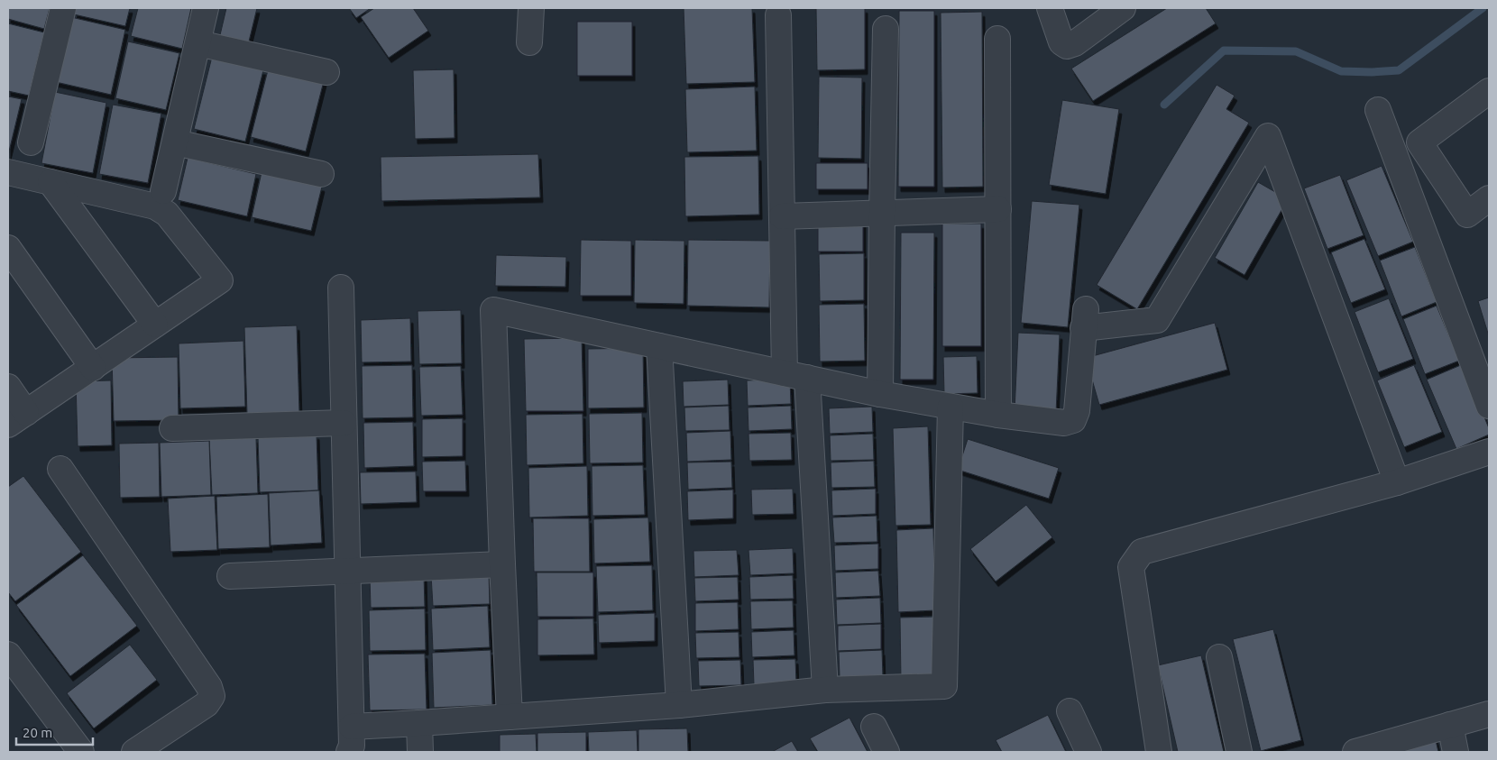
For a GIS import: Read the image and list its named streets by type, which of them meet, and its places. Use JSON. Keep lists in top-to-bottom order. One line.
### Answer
{"scale_bar":"20 m"}
